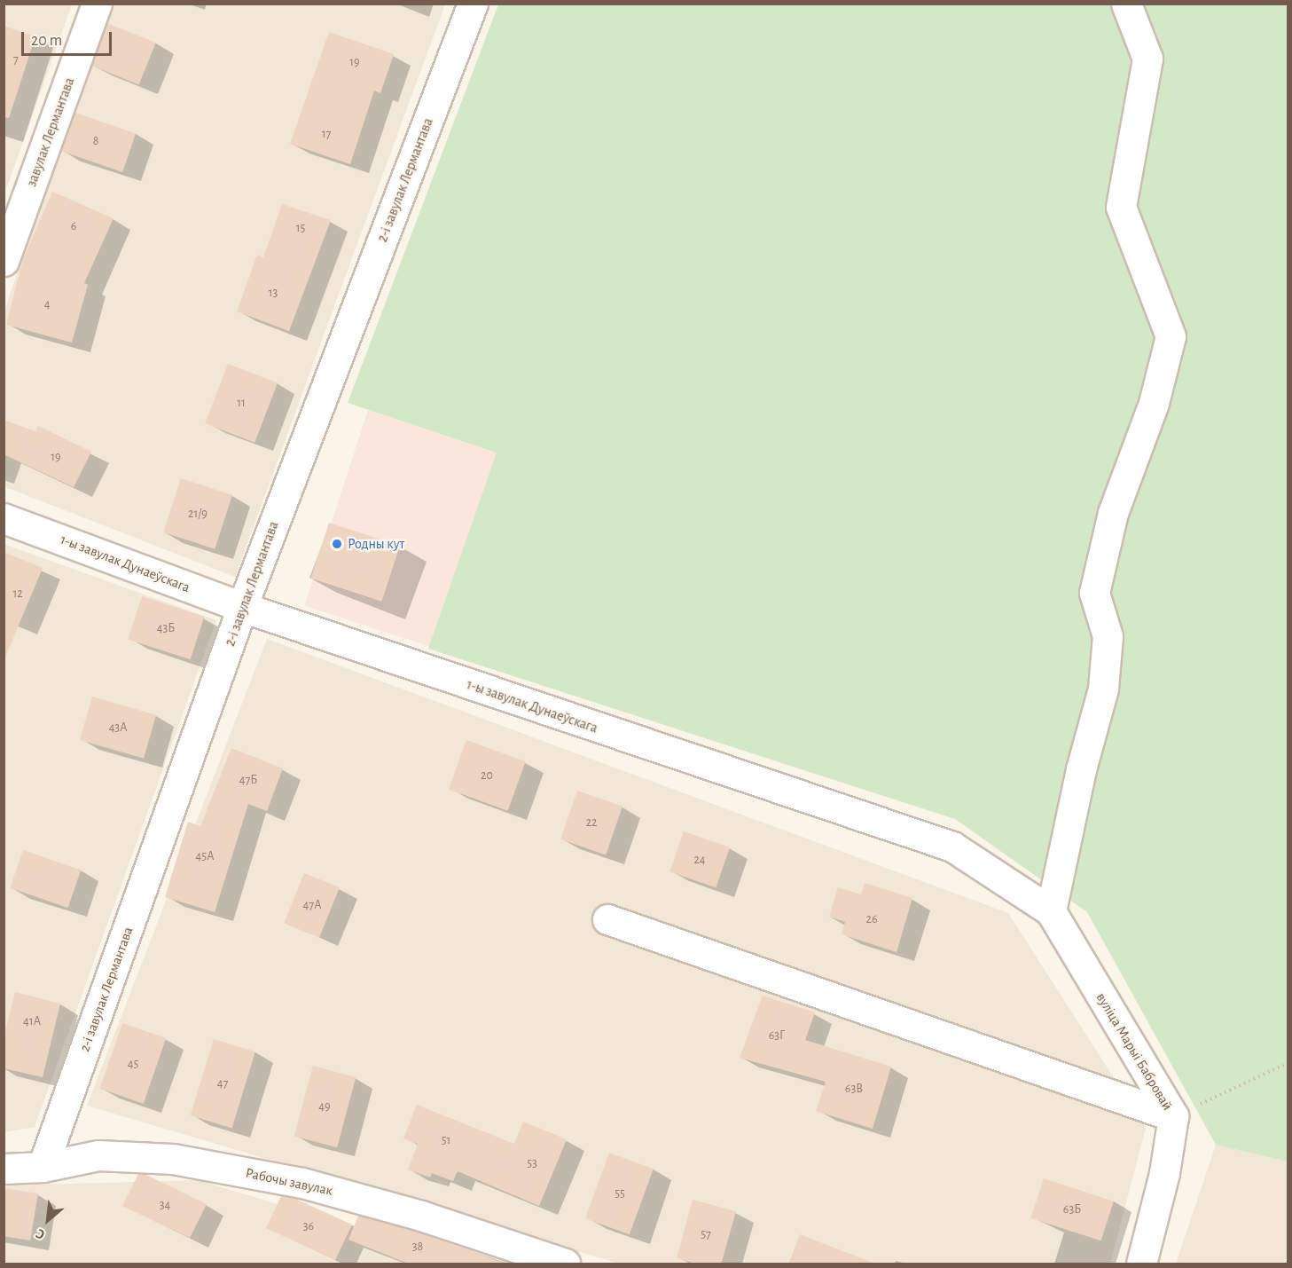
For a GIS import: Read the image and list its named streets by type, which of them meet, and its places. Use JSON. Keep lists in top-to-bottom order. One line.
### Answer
{"streets":{"street":["завулак Лермантава","2-і завулак Лермантава","1-ы завулак Дунаеўскага","вуліца Марыі Бабровай","Рабочы завулак"]},"crossings":[["2-і завулак Лермантава","1-ы завулак Дунаеўскага"],["2-і завулак Лермантава","Рабочы завулак"],["1-ы завулак Дунаеўскага","вуліца Марыі Бабровай"]],"places":["Родны кут"],"house_numbers":["7","19","17","8","6","15","13","4","11","19","21/9","12","43Б","43А","20","47Б","22","45А","24","47А","26","41А","63Г","45","47","63В","49","51","53","55","34","63Б","36","57","38"],"scale_bar":"20 m","north":"bottom left"}
